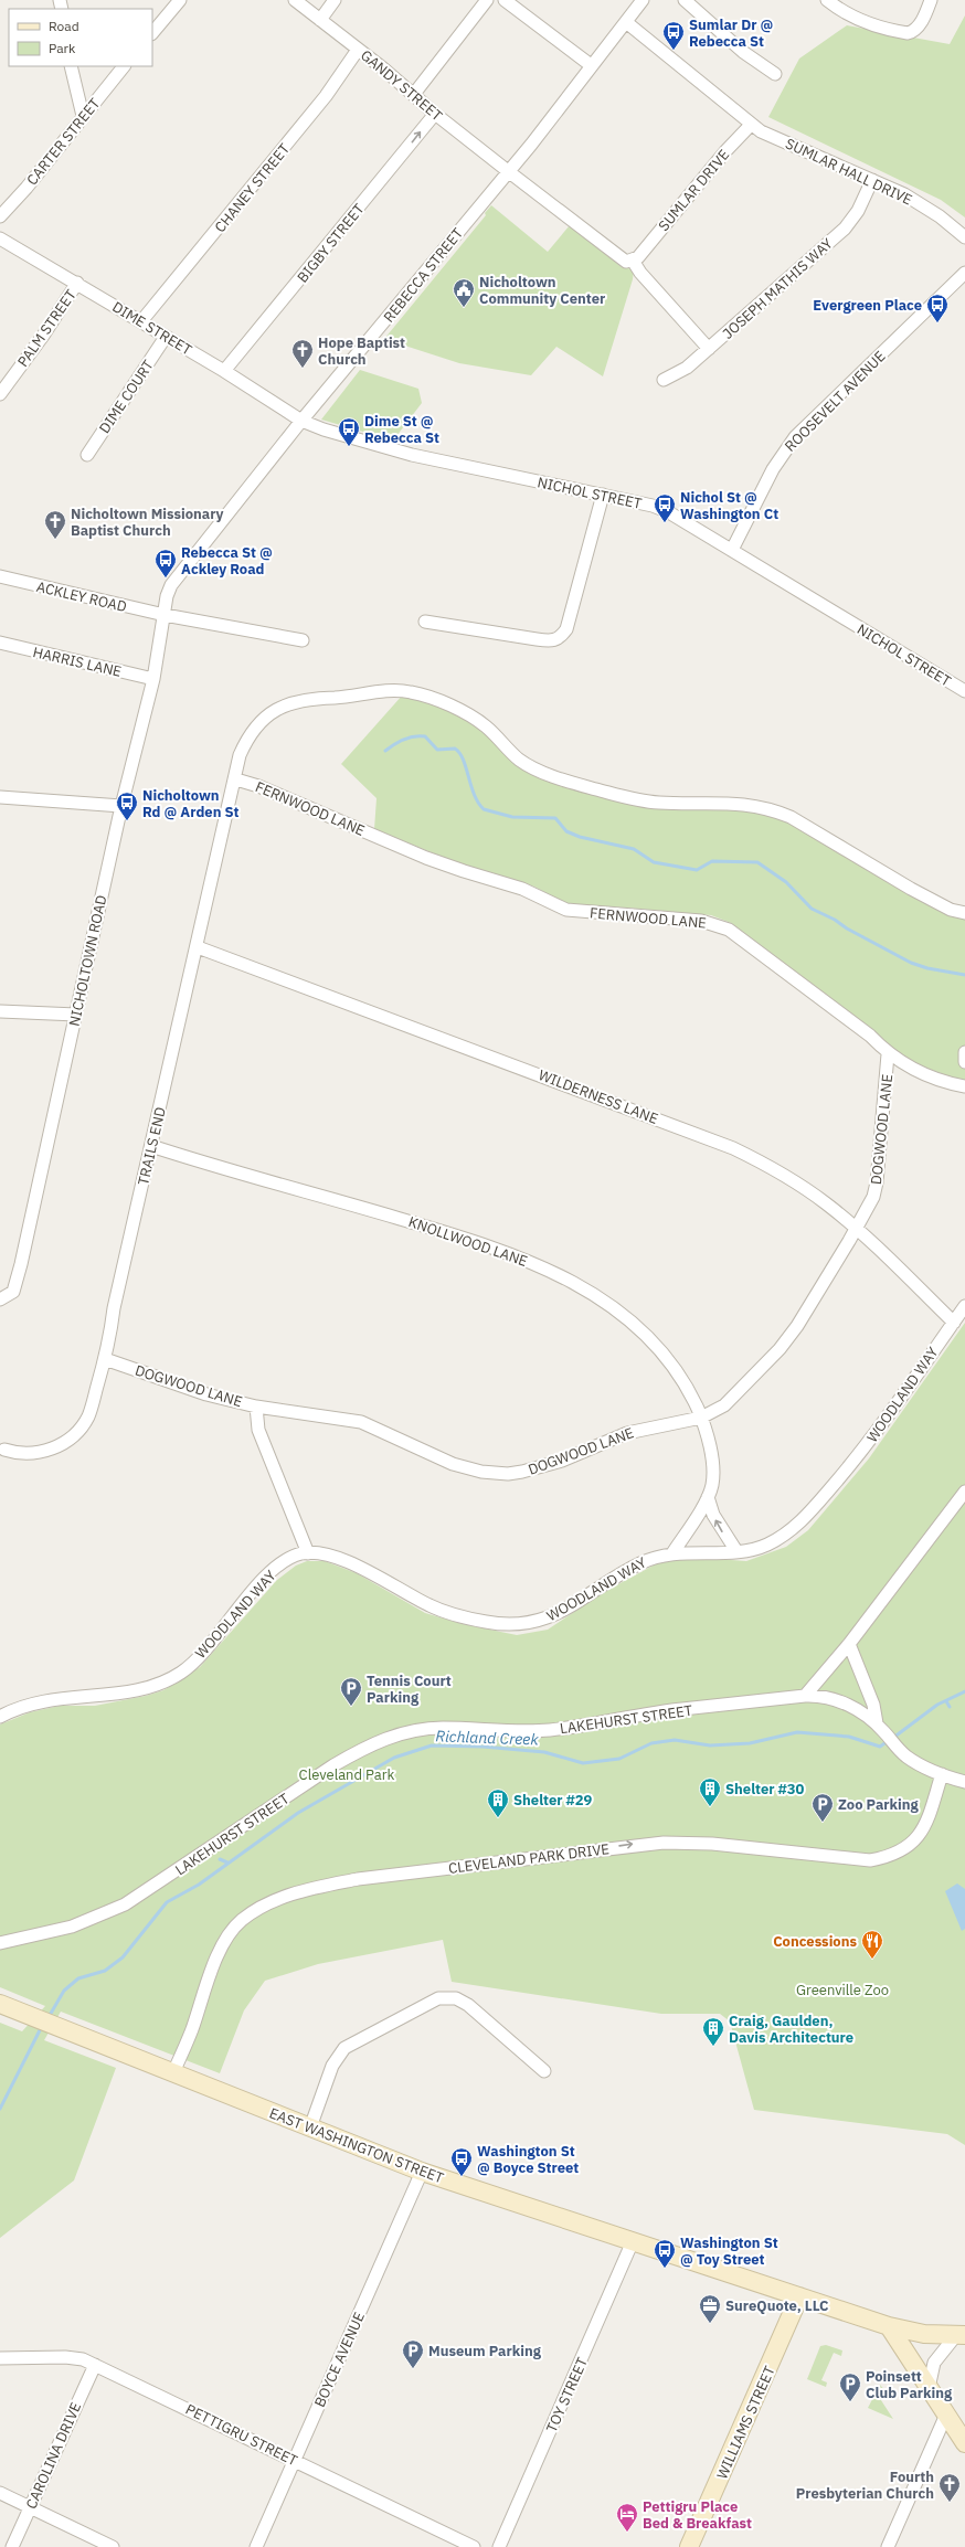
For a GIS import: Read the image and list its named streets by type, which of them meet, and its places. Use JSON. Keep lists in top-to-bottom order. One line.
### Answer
{"streets":{"street":["GANDY STREET","CARTER STREET","SUMLAR HALL DRIVE","CHANEY STREET","SUMLAR DRIVE","BIGBY STREET","REBECCA STREET","JOSEPH MATHIS WAY","PALM STREET","DIME STREET","DIME COURT","ROOSEVELT AVENUE","NICHOL STREET","ACKLEY ROAD","HARRIS LANE","FERNWOOD LANE","NICHOLTOWN ROAD","WILDERNESS LANE","DOGWOOD LANE","TRAILS END","KNOLLWOOD LANE","WOODLAND WAY","LAKEHURST STREET","CLEVELAND PARK DRIVE","EAST WASHINGTON STREET","BOYCE AVENUE","TOY STREET","WILLIAMS STREET","PETTIGRU STREET","CAROLINA DRIVE"]},"crossings":[["GANDY STREET","CHANEY STREET"],["GANDY STREET","BIGBY STREET"],["GANDY STREET","REBECCA STREET"],["SUMLAR HALL DRIVE","SUMLAR DRIVE"],["SUMLAR HALL DRIVE","JOSEPH MATHIS WAY"],["CHANEY STREET","DIME STREET"],["BIGBY STREET","DIME STREET"],["REBECCA STREET","DIME STREET"],["REBECCA STREET","NICHOL STREET"],["REBECCA STREET","ACKLEY ROAD"],["REBECCA STREET","NICHOLTOWN ROAD"],["PALM STREET","DIME STREET"],["DIME STREET","DIME COURT"],["DIME STREET","NICHOL STREET"],["ROOSEVELT AVENUE","NICHOL STREET"],["ACKLEY ROAD","NICHOLTOWN ROAD"],["HARRIS LANE","NICHOLTOWN ROAD"],["FERNWOOD LANE","DOGWOOD LANE"],["FERNWOOD LANE","TRAILS END"],["WILDERNESS LANE","DOGWOOD LANE"],["WILDERNESS LANE","TRAILS END"],["WILDERNESS LANE","WOODLAND WAY"],["DOGWOOD LANE","TRAILS END"],["DOGWOOD LANE","KNOLLWOOD LANE"],["TRAILS END","KNOLLWOOD LANE"],["KNOLLWOOD LANE","WOODLAND WAY"],["CLEVELAND PARK DRIVE","EAST WASHINGTON STREET"],["EAST WASHINGTON STREET","BOYCE AVENUE"],["EAST WASHINGTON STREET","TOY STREET"],["EAST WASHINGTON STREET","WILLIAMS STREET"],["BOYCE AVENUE","PETTIGRU STREET"],["PETTIGRU STREET","CAROLINA DRIVE"]],"one_way":["BIGBY STREET","CLEVELAND PARK DRIVE"],"water":["Richland Creek"],"parks":["Cleveland Park","Greenville Zoo"],"places":{"bus stop":["Sumlar Dr @ Rebecca St","Evergreen Place","Dime St @ Rebecca St","Nichol St @ Washington Ct","Rebecca St @ Ackley Road","Nicholtown Rd @ Arden St","Washington St @ Boyce Street","Washington St @ Toy Street"],"public building":["Nicholtown Community Center"],"church":["Hope Baptist Church","Nicholtown Missionary Baptist Church","Fourth Presbyterian Church"],"parking":["Tennis Court Parking","Zoo Parking","Museum Parking","Poinsett Club Parking"],"building":["Shelter #30","Shelter #29","Craig, Gaulden, Davis Architecture"],"restaurant":["Concessions"],"office":["SureQuote, LLC"],"hotel":["Pettigru Place Bed & Breakfast"]},"legend":["Road","Park"]}
